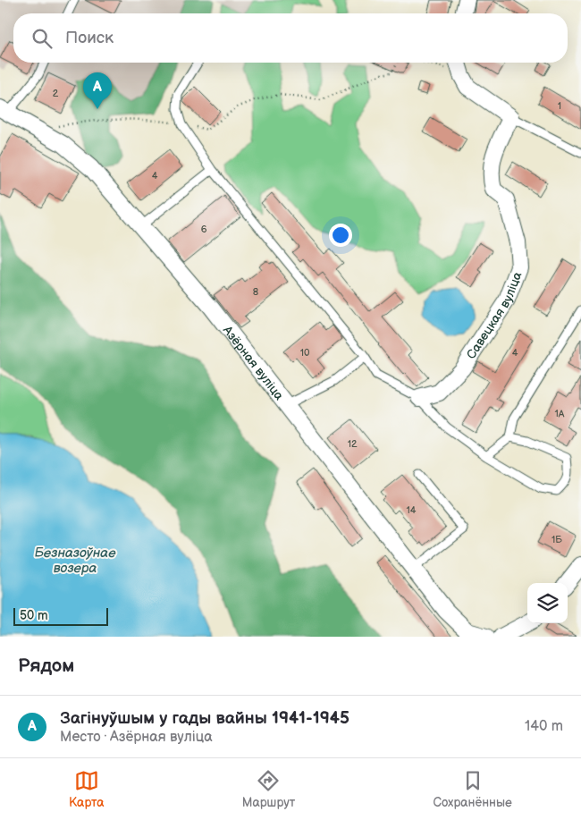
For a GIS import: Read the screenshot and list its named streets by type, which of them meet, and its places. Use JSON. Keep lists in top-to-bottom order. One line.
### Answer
{"streets":{"street":["Савецкая вуліца","Азёрная вуліца"]},"water":["Безназоўнае возера"],"house_numbers":["2","1","4","6","8","10","4","1А","12","14","1Б"],"scale_bar":"50 m","page":{"search":"Поиск","pins":"A","scale":"50 m","heading":"Рядом","list":[{"mark":"A","name":"Загінуўшым у гады вайны 1941-1945","note":"Место · Азёрная вуліца","value":"140 m"}],"nav":["Карта","Маршрут","Сохранённые"]}}
